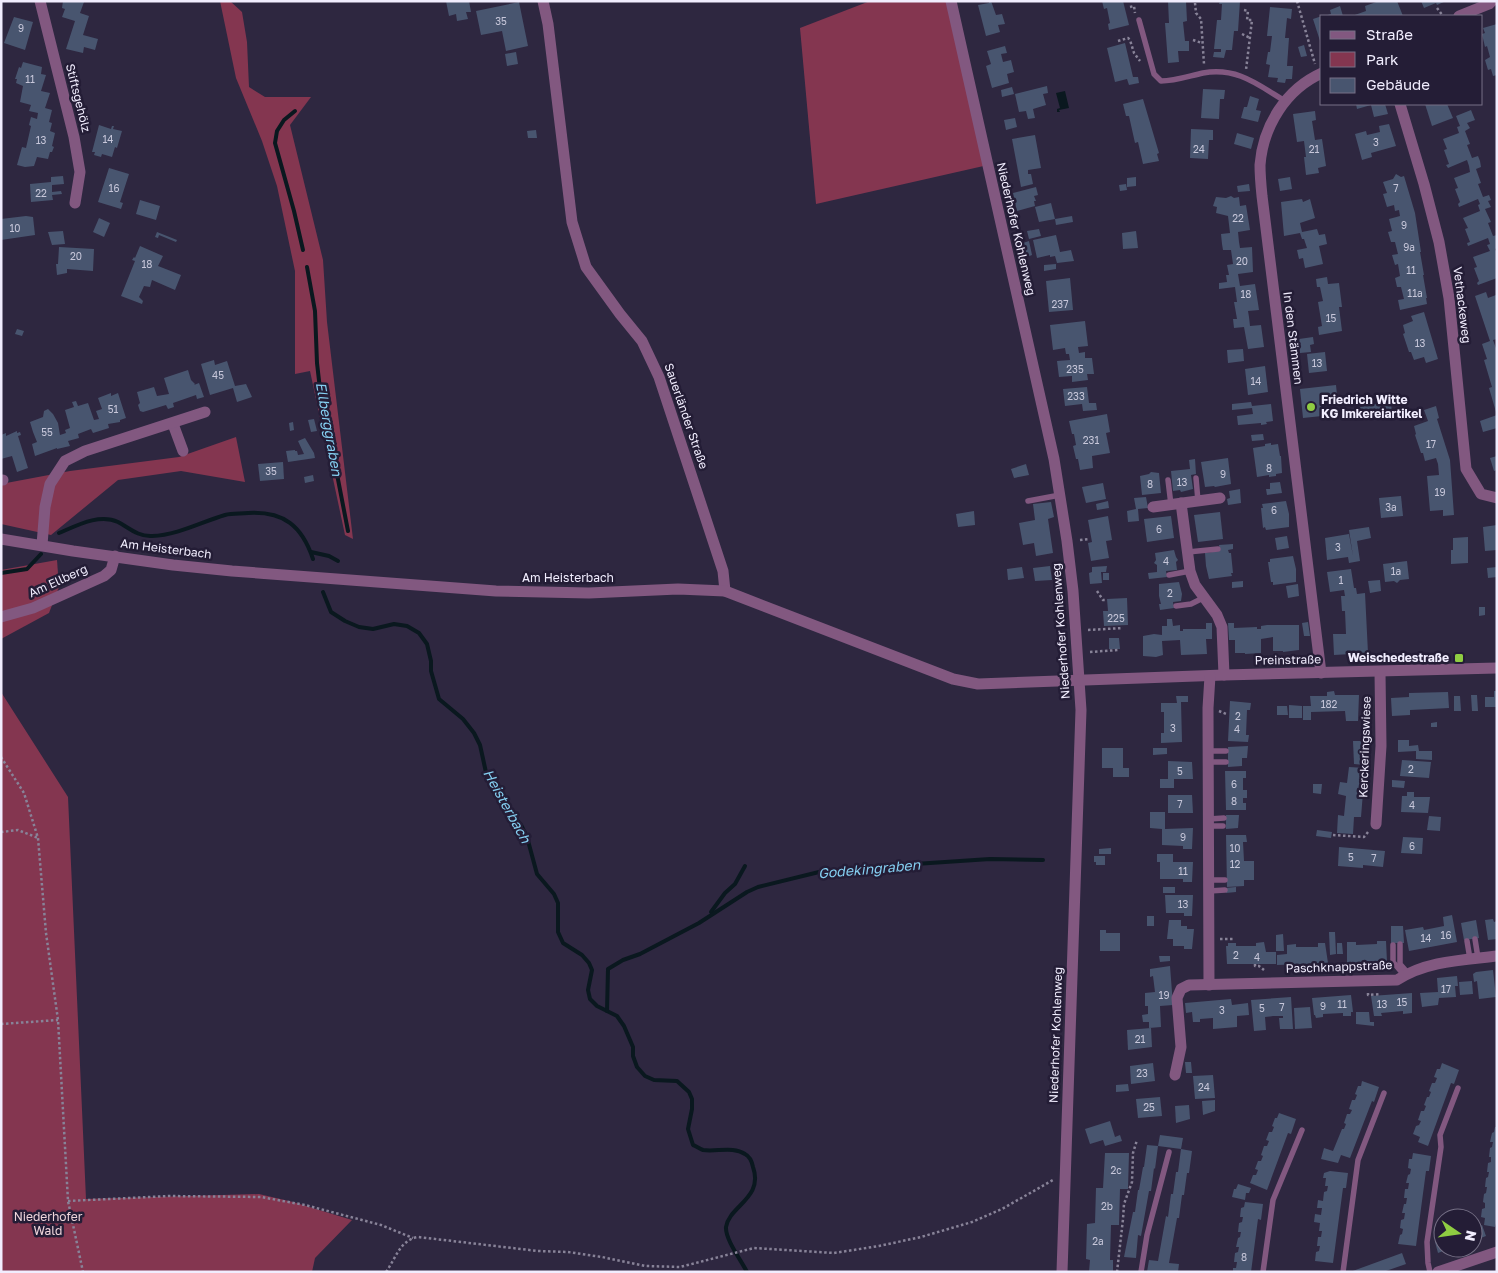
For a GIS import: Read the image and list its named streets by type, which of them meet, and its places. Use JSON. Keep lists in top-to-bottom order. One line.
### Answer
{"streets":{"street":["Stiftsgehölz","Niederhofer Kohlenweg","Vethackeweg","In den Stämmen","Sauerländer Straße","Am Heisterbach","Am Ellberg","Preinstraße","Kerckeringswiese","Paschknappstraße"]},"crossings":[["Niederhofer Kohlenweg","Am Heisterbach"],["Niederhofer Kohlenweg","Preinstraße"],["In den Stämmen","Preinstraße"],["Sauerländer Straße","Am Heisterbach"],["Am Heisterbach","Am Ellberg"],["Am Heisterbach","Preinstraße"],["Preinstraße","Kerckeringswiese"]],"water":["Ellberggraben","Heisterbach","Godekingraben"],"parks":["Niederhofer Wald"],"places":{"other":["Friedrich Witte KG Imkereiartikel"],"transit":["Weischedestraße"]},"house_numbers":["35","9","11","14","13","3","24","21","16","7","22","22","9","10","9a","20","20","18","11","11a","18","237","15","13","13","235","45","14","233","51","55","231","17","8","35","9","13","8","19","3a","6","6","3","4","1a","1","2","225","182","2","3","4","2","5","6","8","7","4","9","6","10","5","7","12","11","13","16","14","2","4","17","19","15","11","13","9","7","5","3","21","23","24","25","2c","2b","2a","8"],"legend":["Straße","Park","Gebäude"],"north":"right"}
